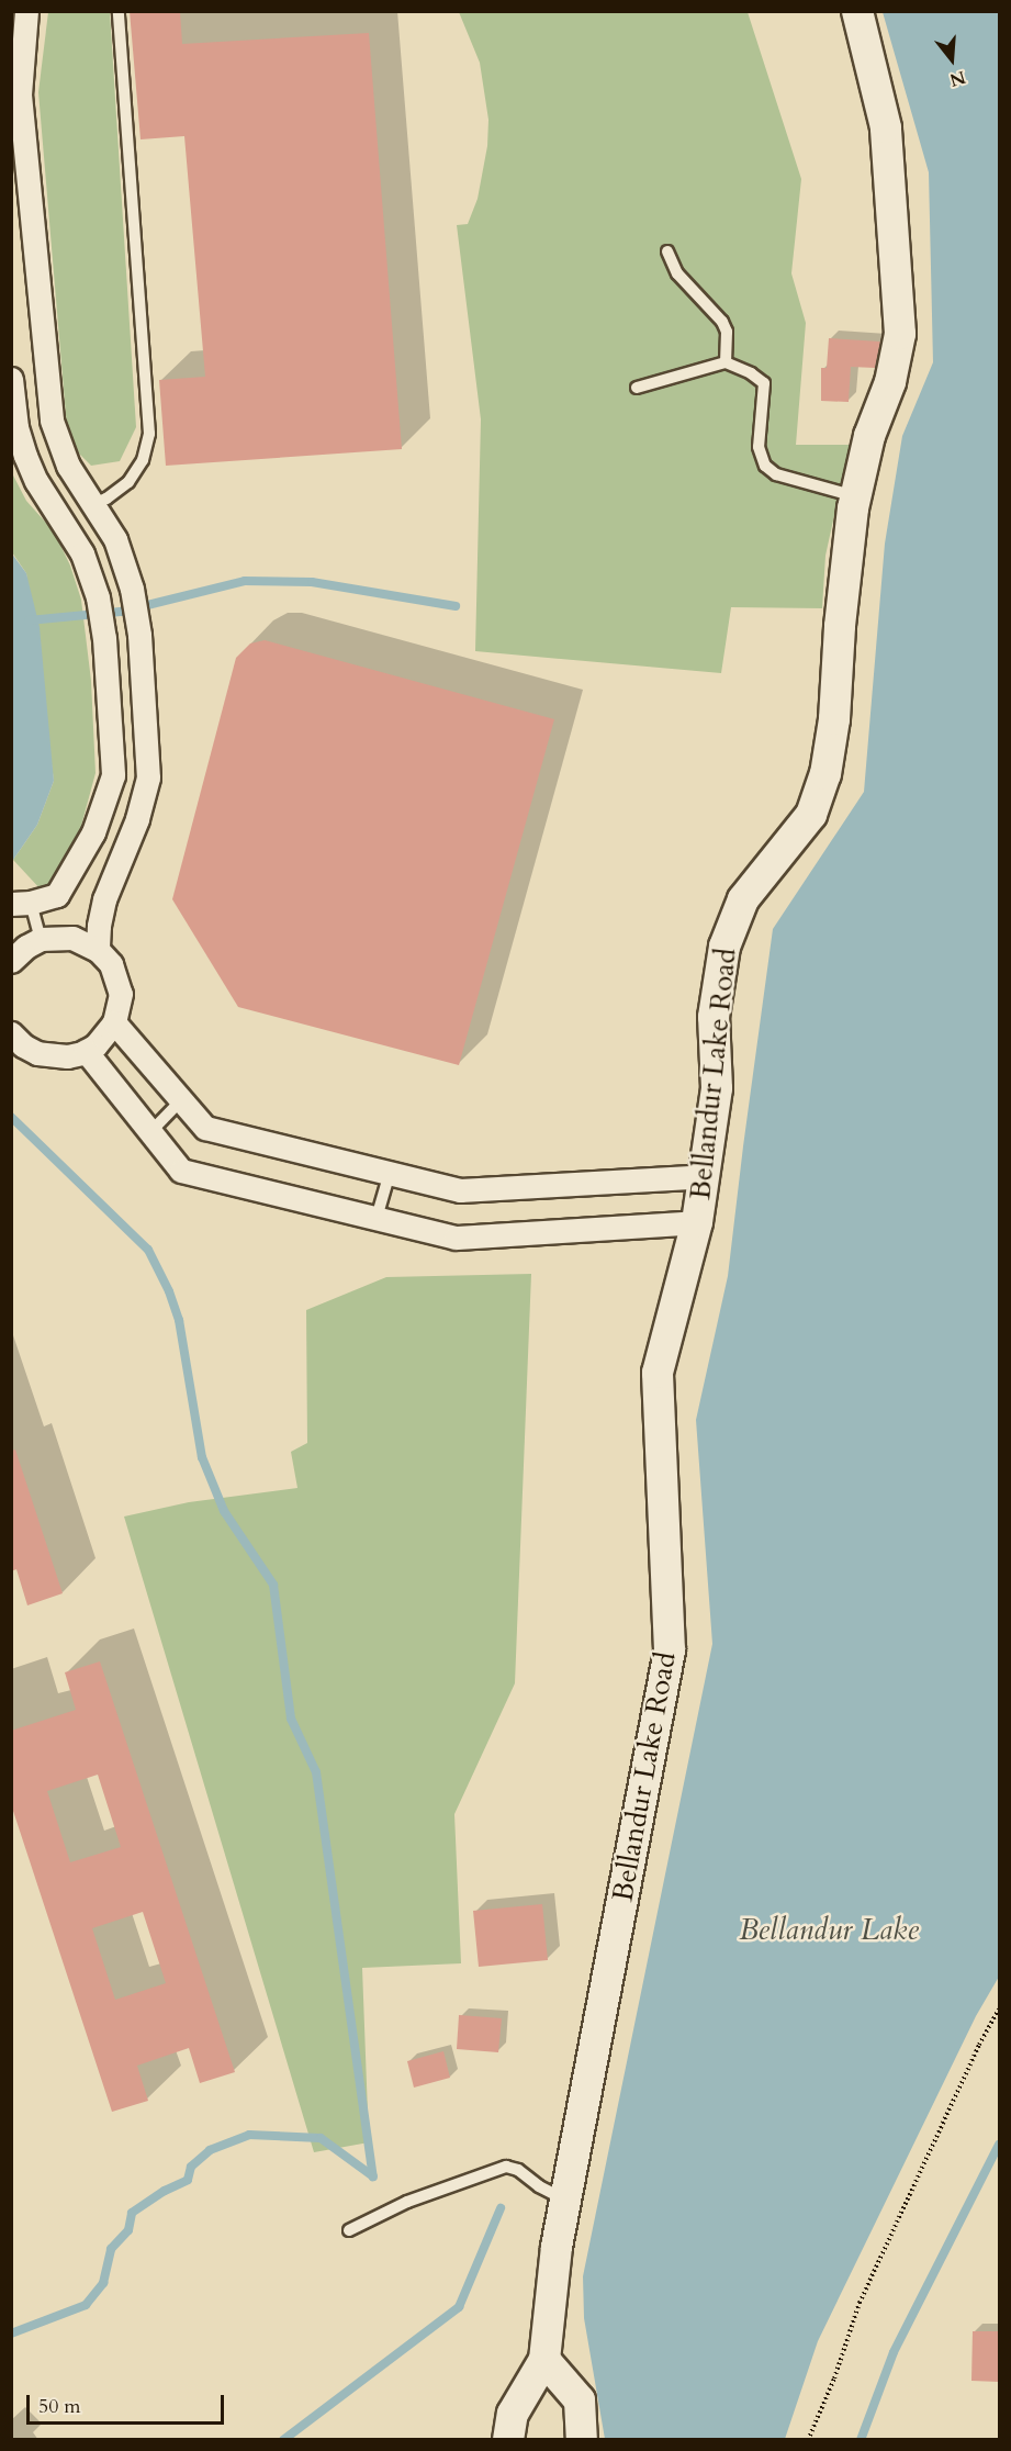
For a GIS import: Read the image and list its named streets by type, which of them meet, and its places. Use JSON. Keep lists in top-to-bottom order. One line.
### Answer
{"streets":{"street":["Bellandur Lake Road"]},"water":["Bellandur Lake"],"scale_bar":"50 m","north":"bottom"}
